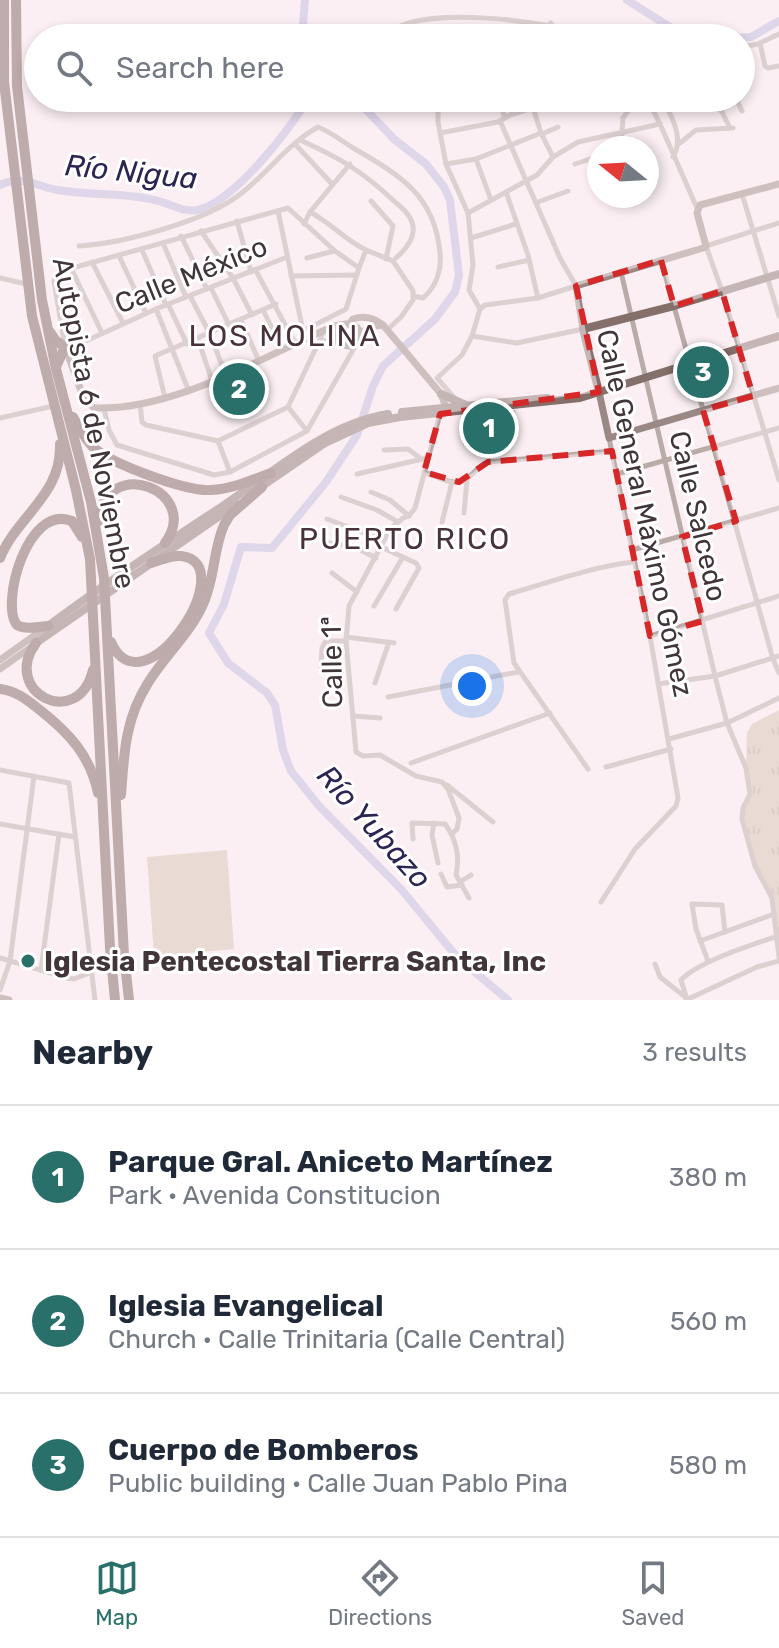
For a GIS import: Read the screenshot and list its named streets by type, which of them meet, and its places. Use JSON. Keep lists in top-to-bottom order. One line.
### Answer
{"streets":{"highway":["Autopista 6 de Noviembre"],"main road":["Calle General Máximo Gómez"],"street":["Calle México","Calle Salcedo","Calle 1ª"]},"districts":["LOS MOLINA","PUERTO RICO"],"water":["Río Nigua","Río Yubazo"],"places":["Iglesia Pentecostal Tierra Santa, Inc"],"north":"left","page":{"search":"Search here","pins":["3","2","1"],"heading":["Nearby","3 results"],"list":[{"mark":"1","name":"Parque Gral. Aniceto Martínez","note":"Park · Avenida Constitucion","value":"380 m"},{"mark":"2","name":"Iglesia Evangelical","note":"Church · Calle Trinitaria (Calle Central)","value":"560 m"},{"mark":"3","name":"Cuerpo de Bomberos","note":"Public building · Calle Juan Pablo Pina","value":"580 m"}],"nav":["Map","Directions","Saved"]}}
